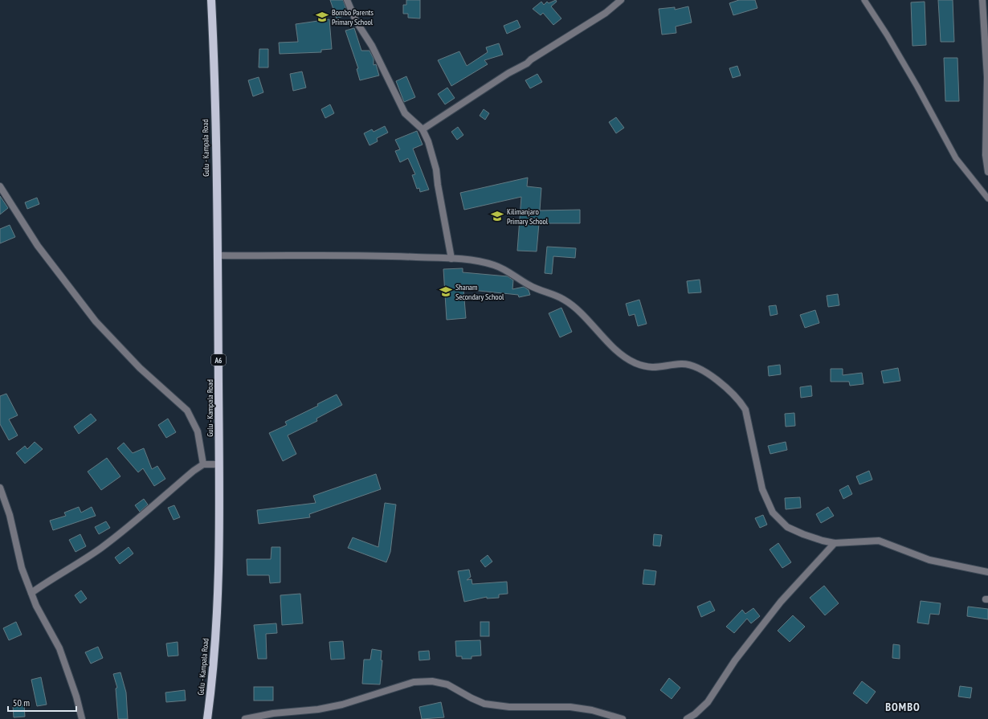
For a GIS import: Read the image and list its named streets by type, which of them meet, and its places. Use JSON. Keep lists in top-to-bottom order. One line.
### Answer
{"streets":{"main road":["Gulu - Kampala Road","A6"]},"districts":["BOMBO"],"places":{"school or university":["Bombo Parents Primary School","Kilimanjaro Primary School","Shanam Secondary School"]},"scale_bar":"50 m"}
